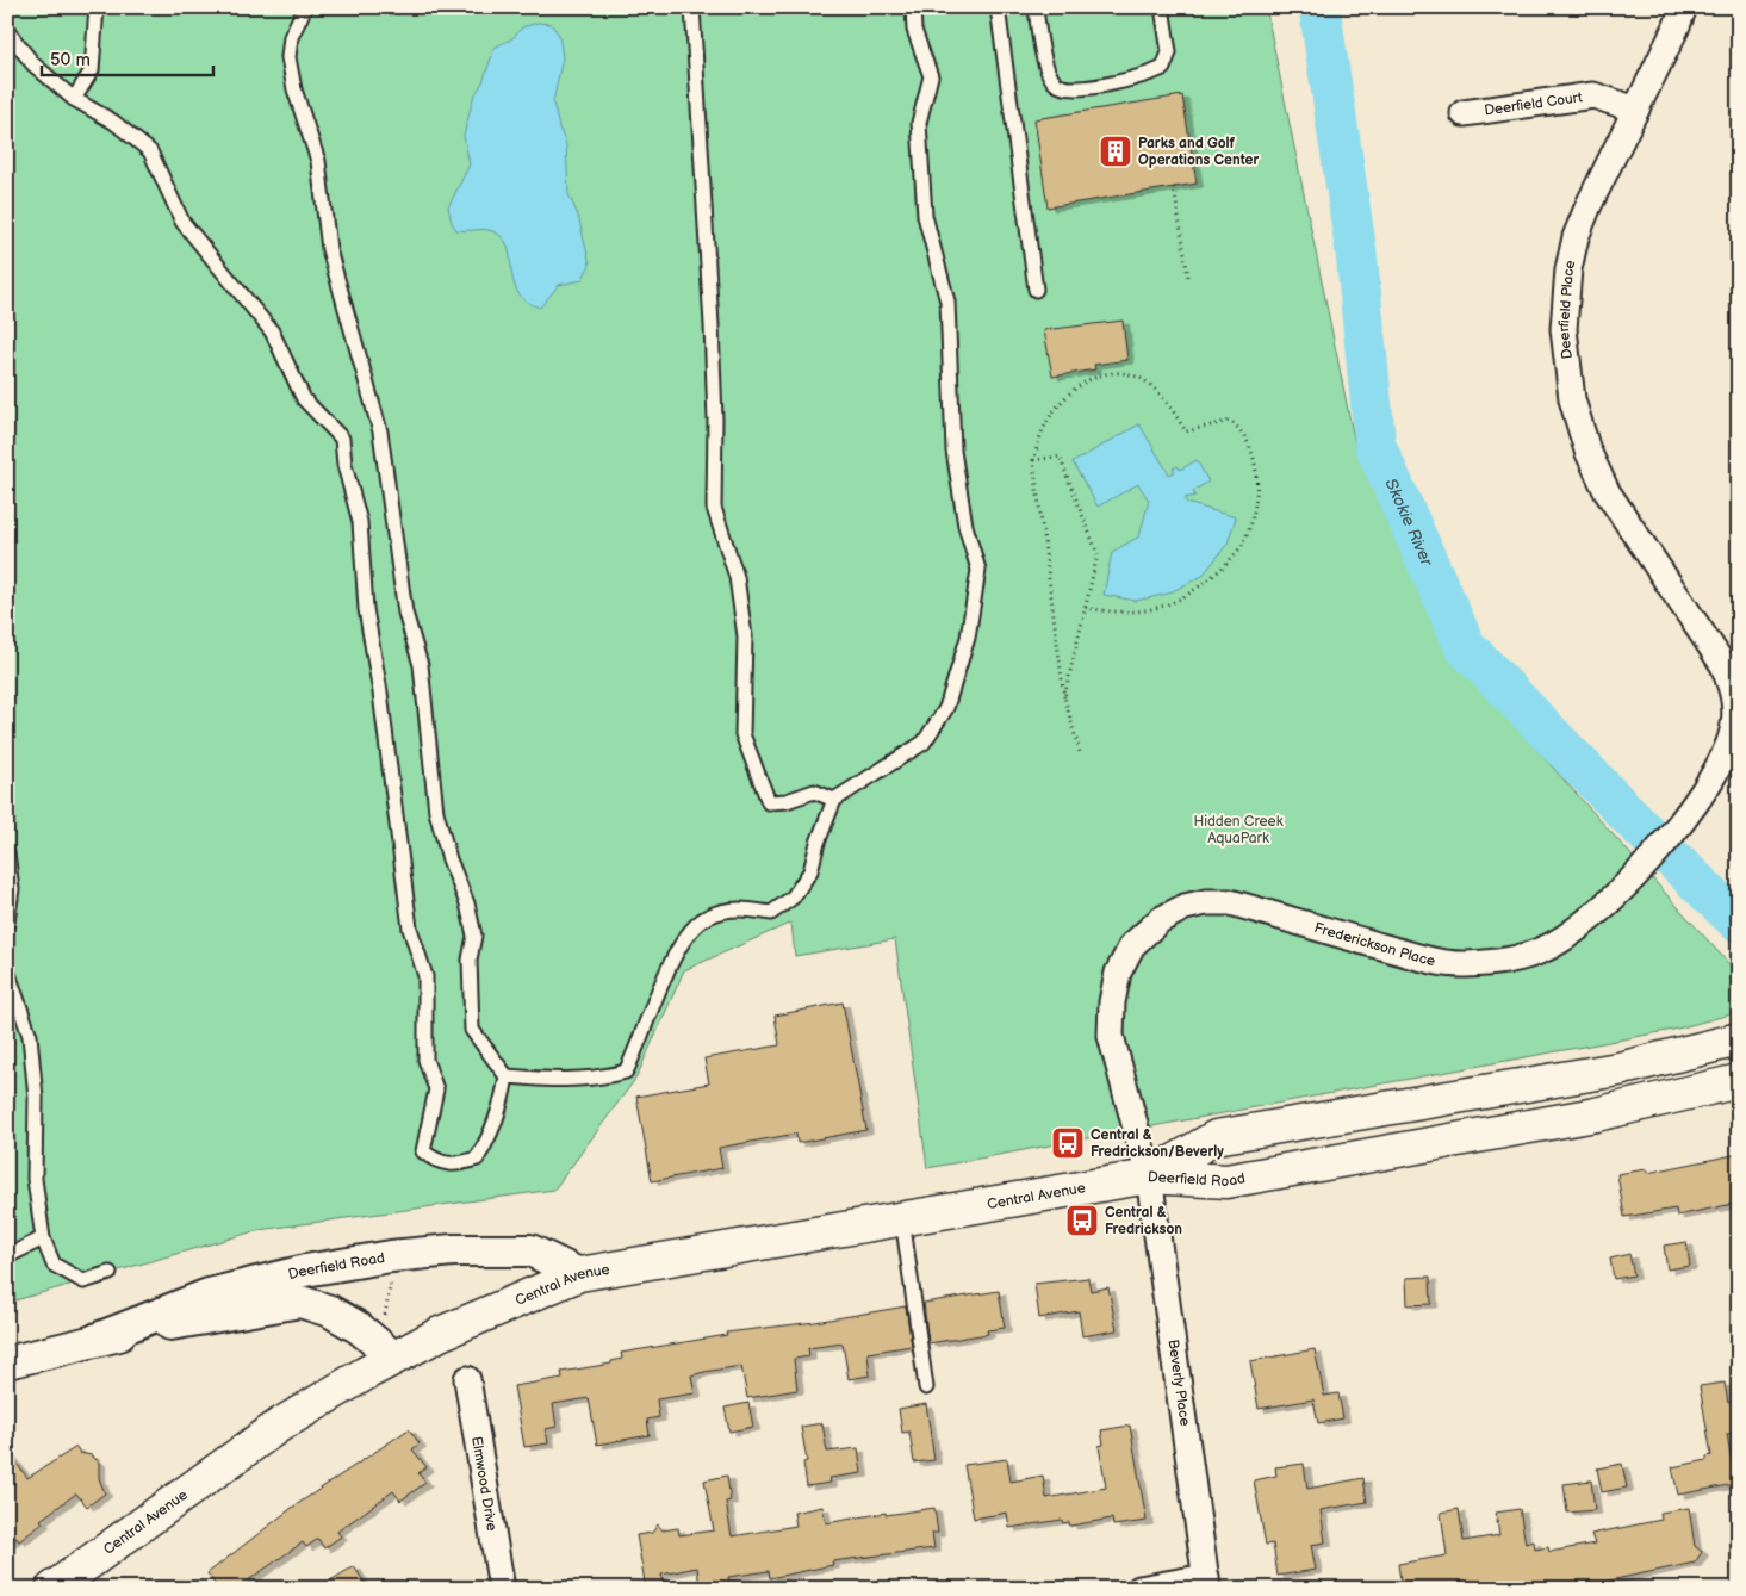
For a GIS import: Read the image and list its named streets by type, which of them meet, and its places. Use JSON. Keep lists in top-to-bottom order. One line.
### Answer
{"streets":{"main road":["Deerfield Road","Central Avenue"],"street":["Deerfield Court","Deerfield Place","Frederickson Place","Beverly Place","Elmwood Drive"]},"crossings":[["Deerfield Court","Deerfield Place"],["Deerfield Place","Frederickson Place"],["Frederickson Place","Deerfield Road"],["Frederickson Place","Central Avenue"],["Frederickson Place","Beverly Place"],["Deerfield Road","Central Avenue"],["Deerfield Road","Beverly Place"],["Central Avenue","Beverly Place"]],"water":["Skokie River"],"parks":["Hidden Creek AquaPark"],"places":{"building":["Parks and Golf Operations Center"],"bus stop":["Central & Fredrickson/Beverly","Central & Fredrickson"]},"scale_bar":"50 m"}
